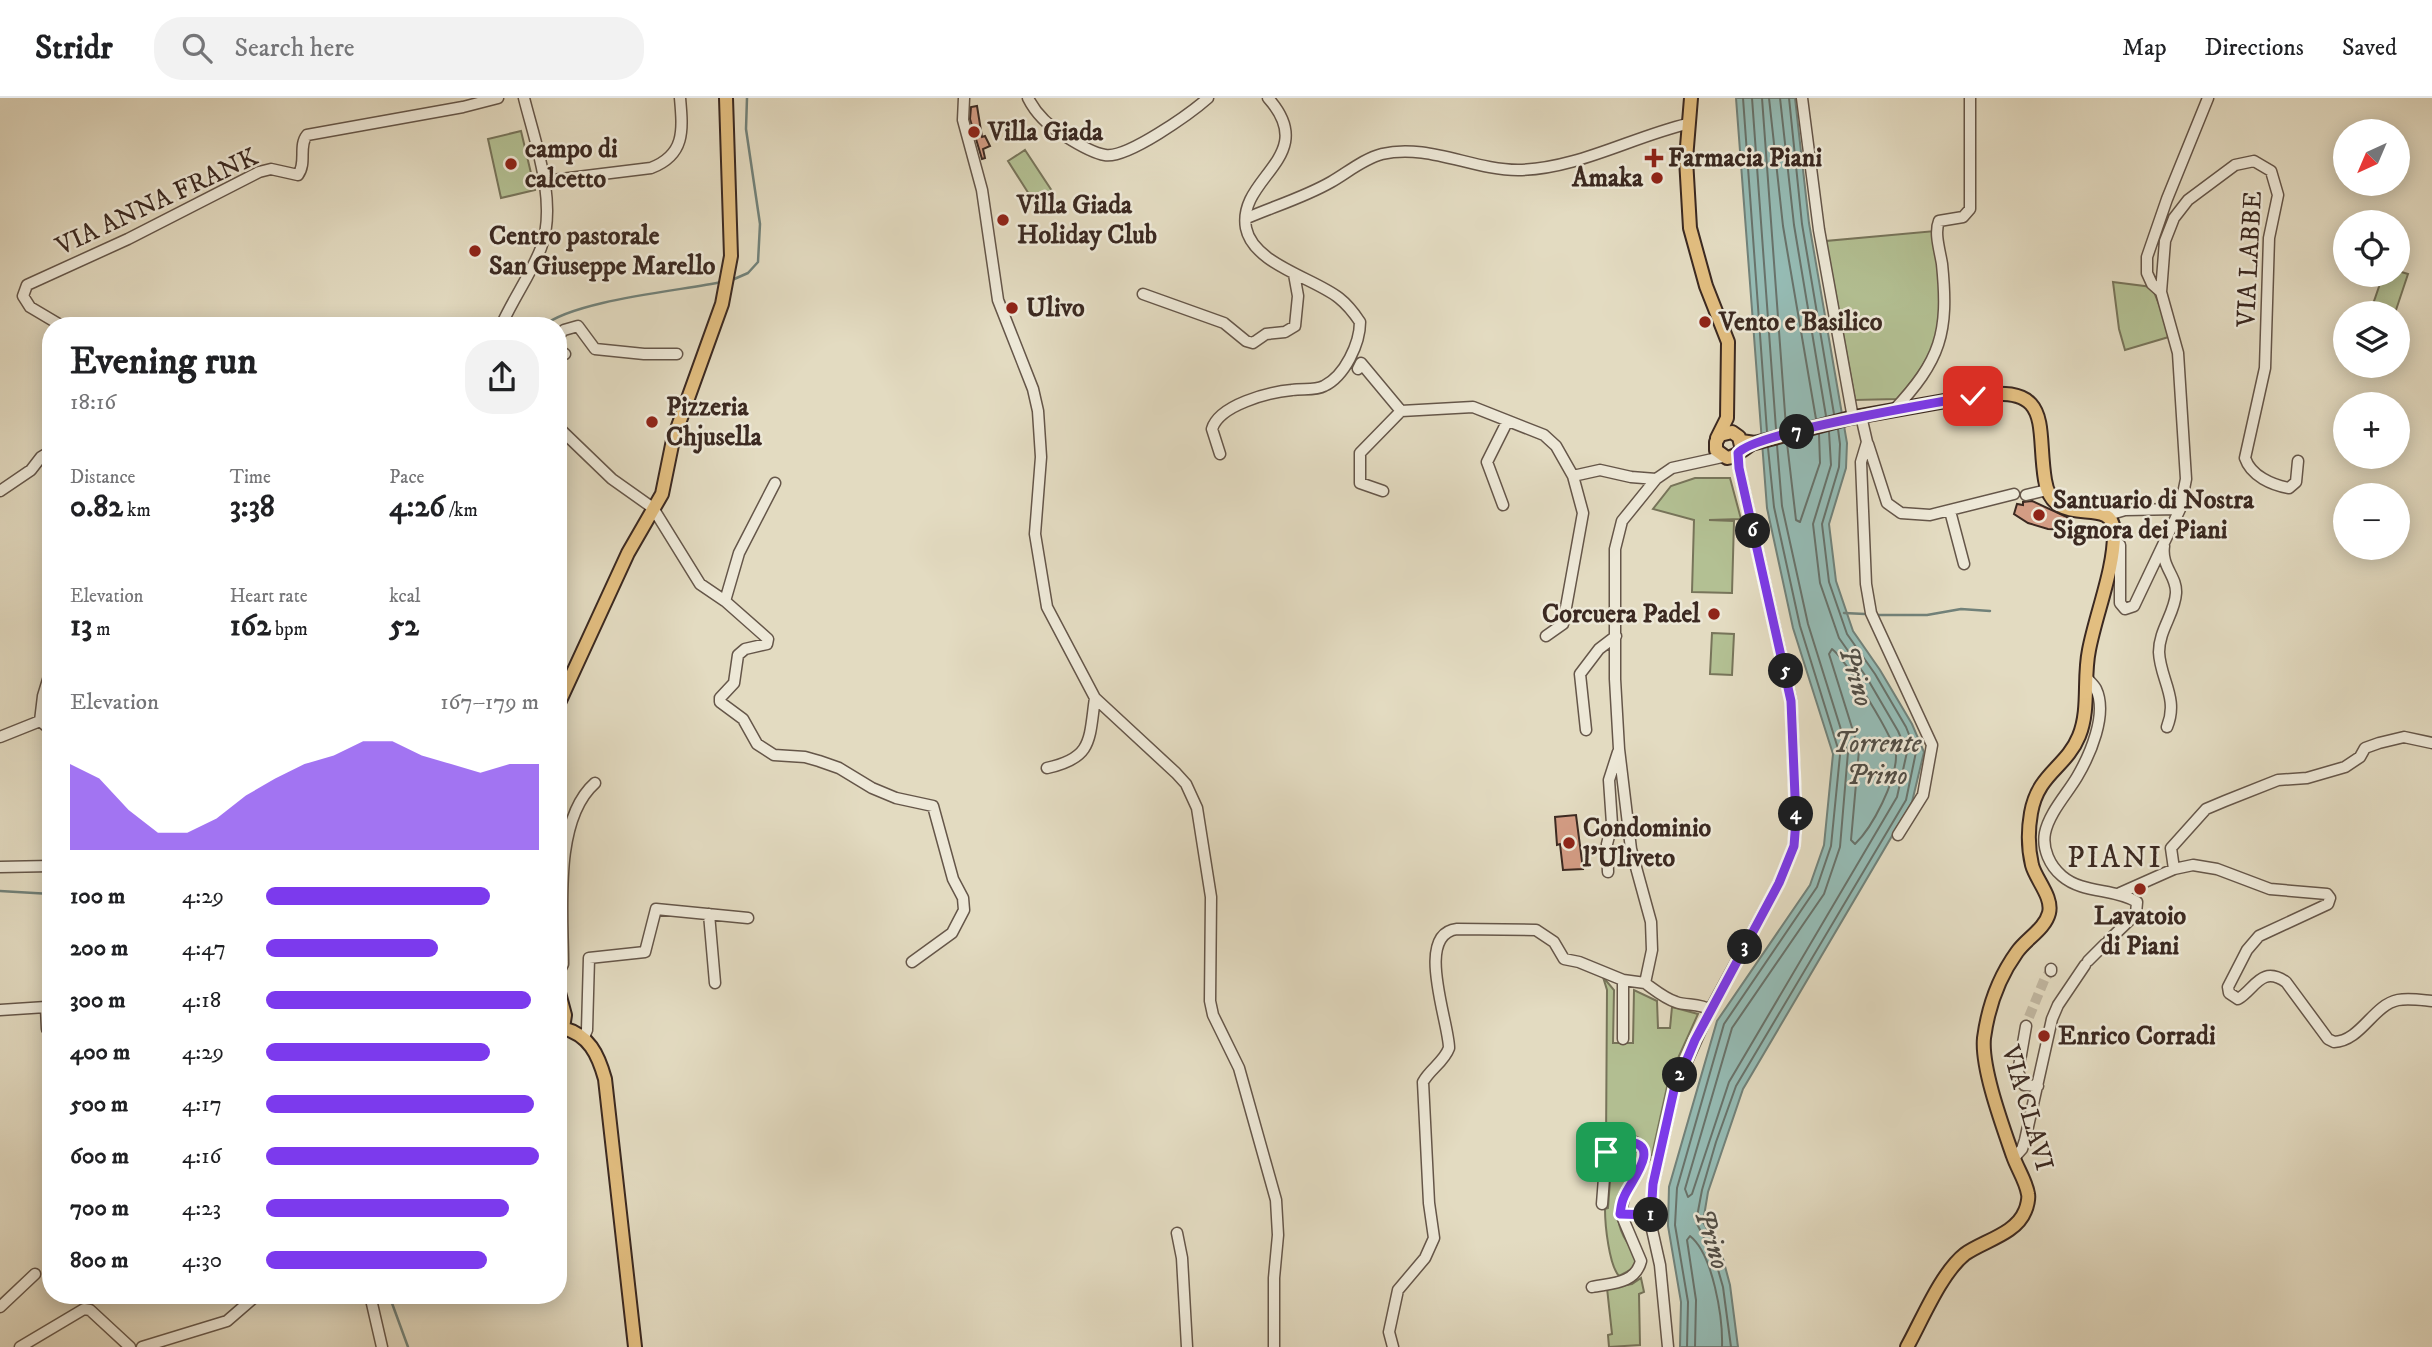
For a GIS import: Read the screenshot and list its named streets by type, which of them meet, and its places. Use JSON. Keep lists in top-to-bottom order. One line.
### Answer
{"streets":{"main road":["VIA CLAVI"],"street":["VIA ANNA FRANK","VIA LABBE"]},"crossings":[["VIA LABBE","VIA CLAVI"]],"districts":["PIANI"],"water":["Prino","Torrente Prino"],"places":{"other":["Villa Giada","campo di calcetto","Amaka","Villa Giada Holiday Club","Centro pastorale San Giuseppe Marello","Ulivo","Vento e Basilico","Pizzeria Chjusella","Santuario di Nostra Signora dei Piani","Corcuera Padel","Condominio l'Uliveto","Lavatoio di Piani","Enrico Corradi"],"health":["Farmacia Piani"]},"north":"bottom left","page":{"header":"Stridr","search":"Search here","nav":["Map","Directions","Saved"],"map_buttons":["+","−"],"heading":["Evening run","18:16"],"pins":["7","6","5","4","3","2","1"],"stats":[["Distance","0.82 km"],["Time","3:38"],["Pace","4:26 /km"],["Elevation","13 m"],["Heart rate","162 bpm"],["kcal","52"]],"chart":["Elevation","167–179 m"],"list":[{"name":"100 m","note":"4:29"},{"name":"200 m","note":"4:47"},{"name":"300 m","note":"4:18"},{"name":"400 m","note":"4:29"},{"name":"500 m","note":"4:17"},{"name":"600 m","note":"4:16"},{"name":"700 m","note":"4:23"},{"name":"800 m","note":"4:30"}]}}
